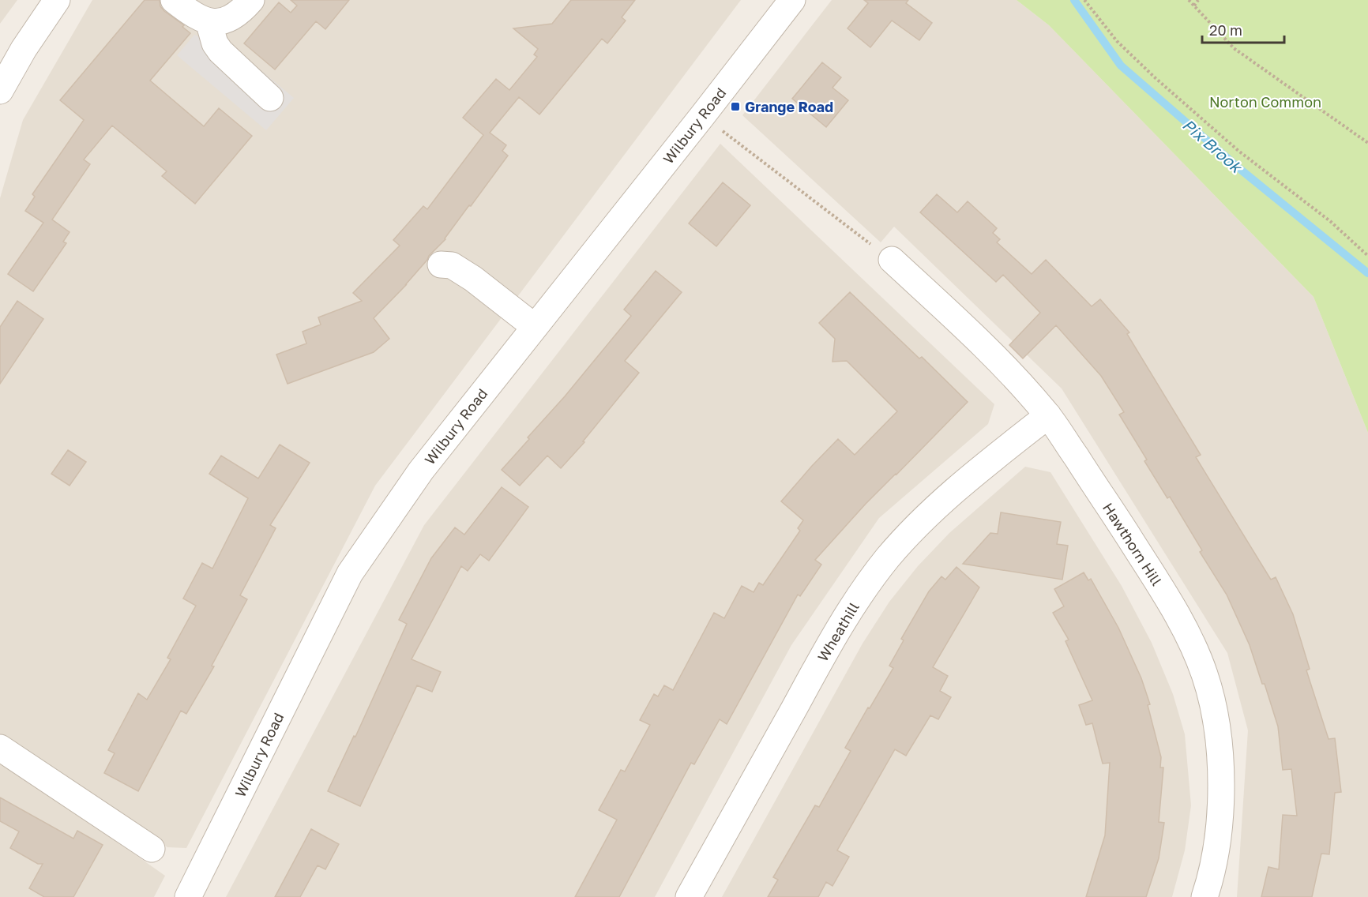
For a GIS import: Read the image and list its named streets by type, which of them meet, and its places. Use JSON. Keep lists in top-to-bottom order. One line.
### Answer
{"streets":{"street":["Wilbury Road","Hawthorn Hill","Wheathill"]},"crossings":[["Hawthorn Hill","Wheathill"]],"water":["Pix Brook"],"parks":["Norton Common"],"places":{"transit":["Grange Road"]},"scale_bar":"20 m"}
